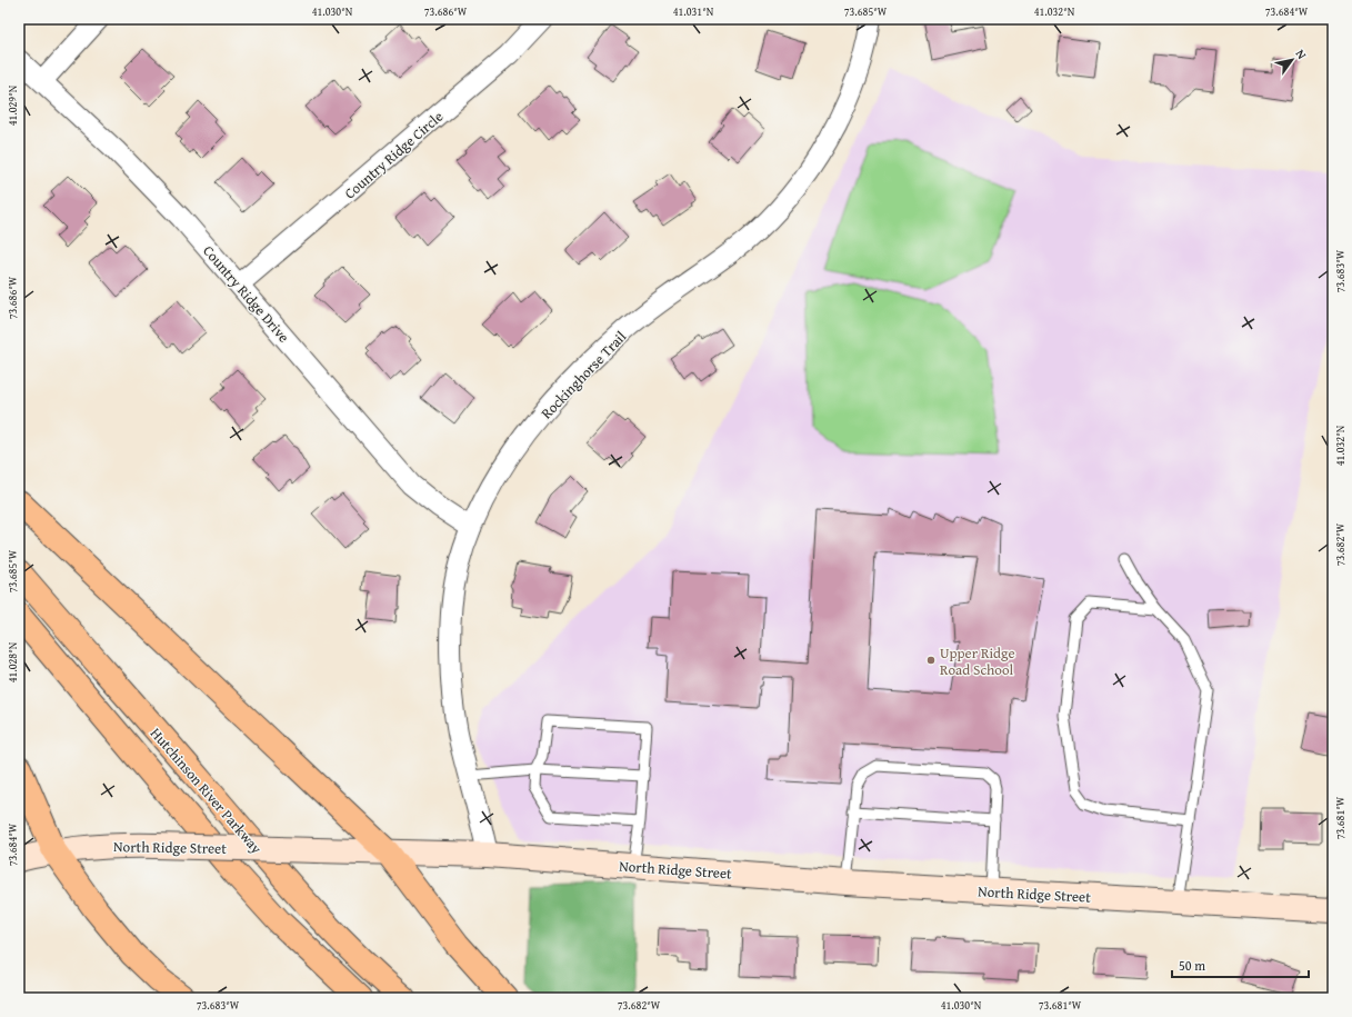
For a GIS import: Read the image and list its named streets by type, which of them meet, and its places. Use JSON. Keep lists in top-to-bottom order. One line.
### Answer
{"streets":{"highway":["Hutchinson River Parkway"],"street":["Country Ridge Circle","Country Ridge Drive","Rockinghorse Trail","North Ridge Street"]},"crossings":[["Country Ridge Circle","Country Ridge Drive"],["Country Ridge Drive","Rockinghorse Trail"],["Rockinghorse Trail","North Ridge Street"]],"places":["Upper Ridge Road School"],"scale_bar":"50 m","north":"top right","coordinates":["41.030°N","73.686°W","41.031°N","73.685°W","41.032°N","73.684°W","41.029°N","73.683°W","73.682°W","41.028°N","73.681°W"]}
